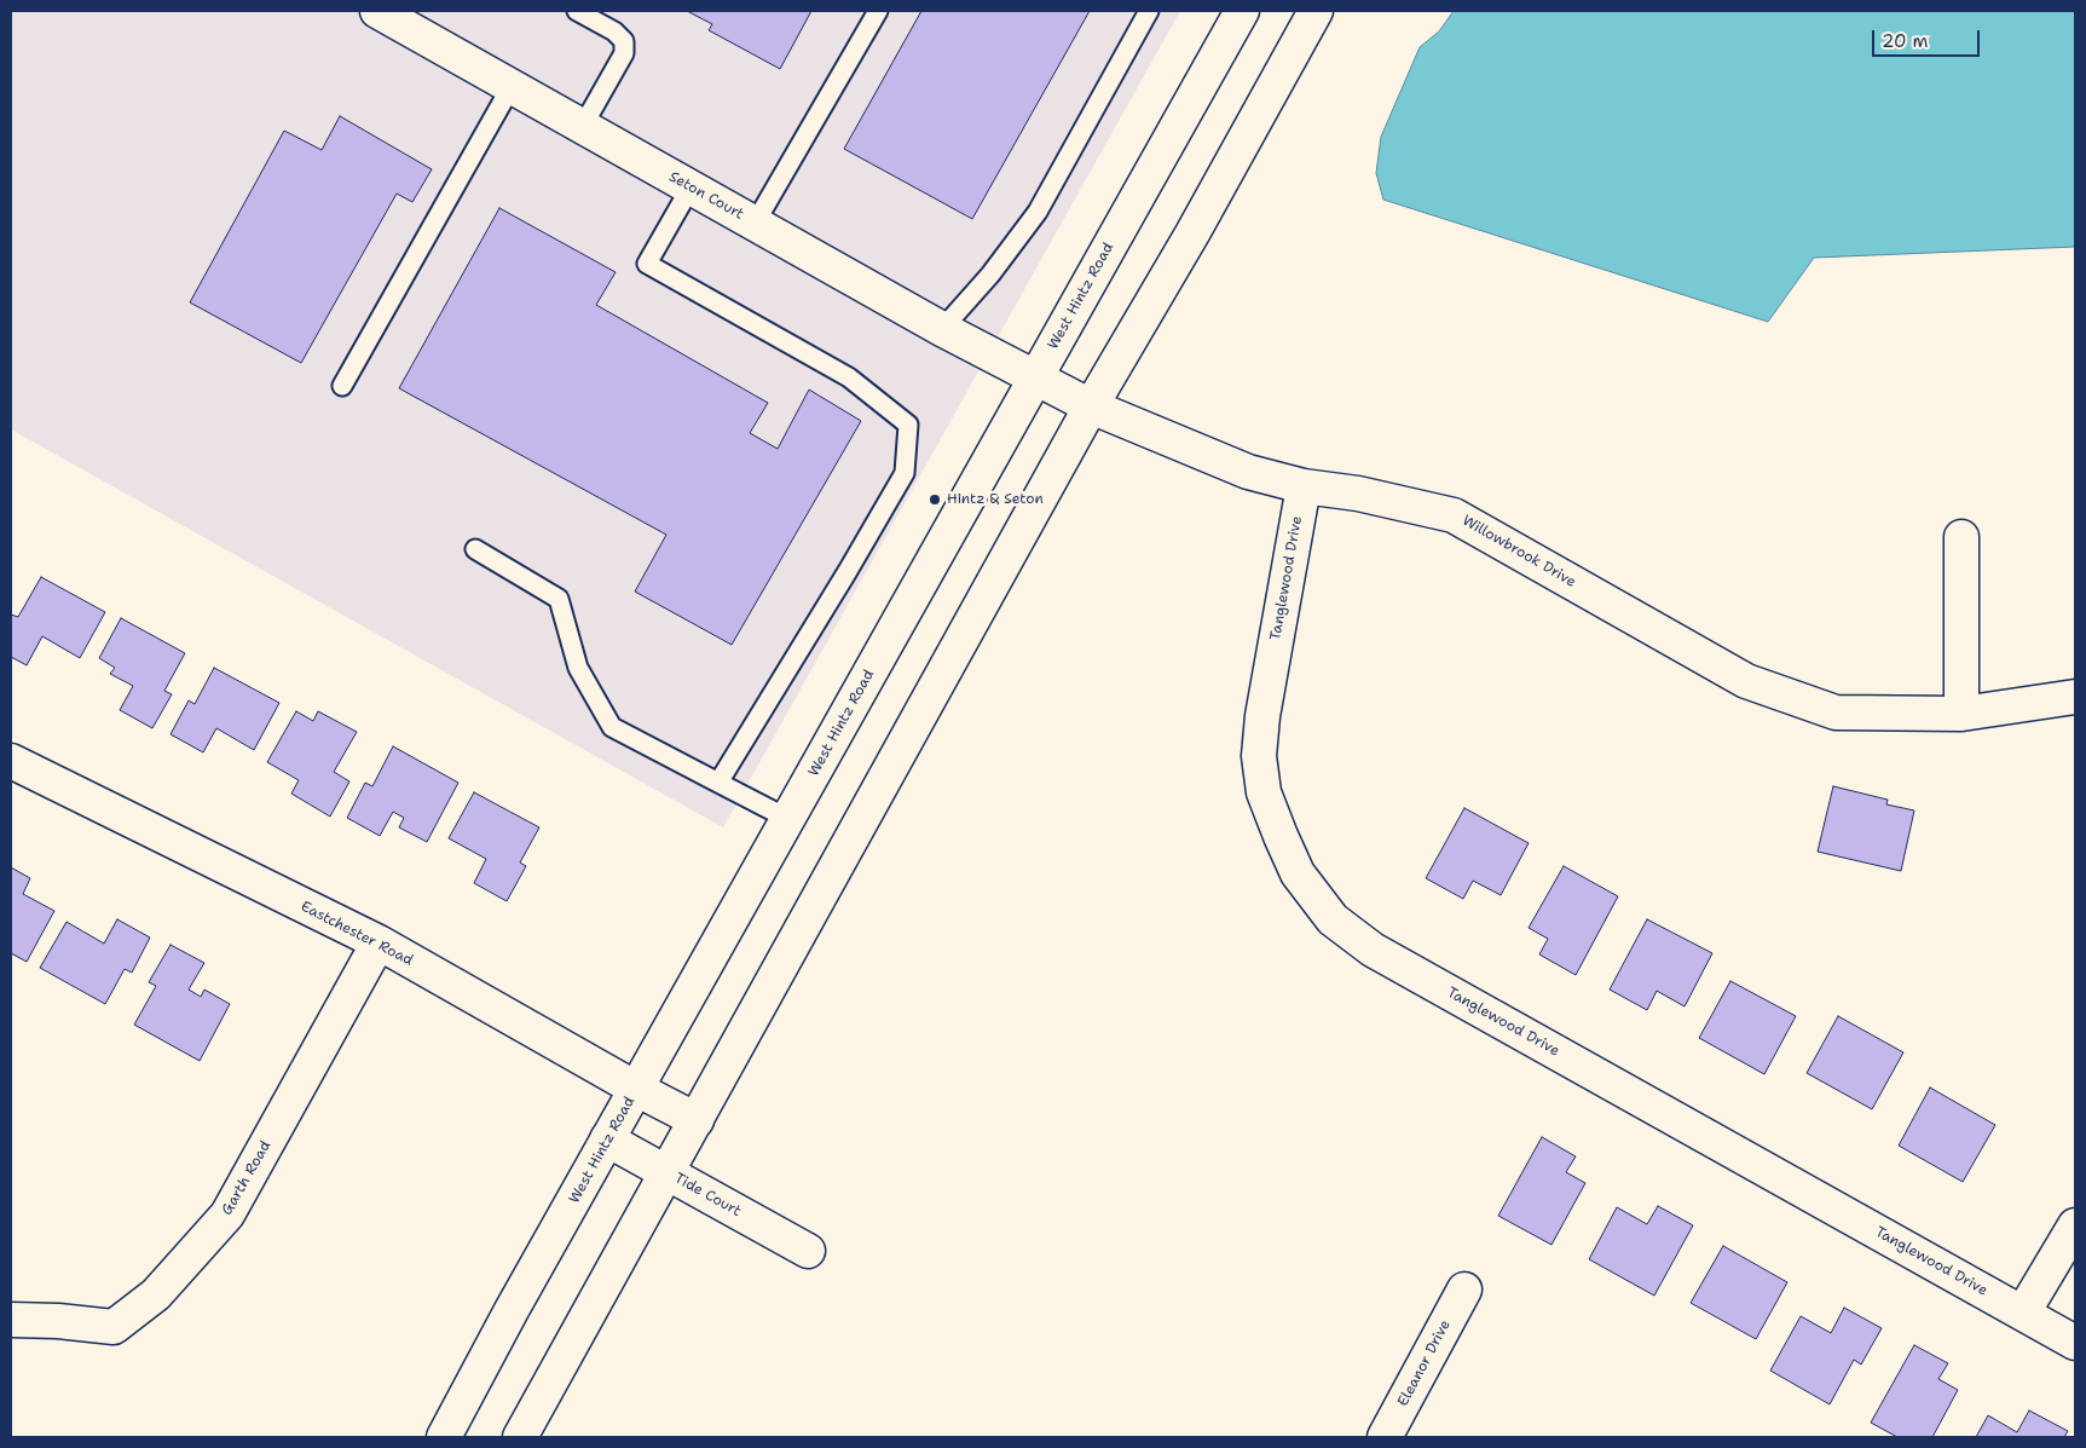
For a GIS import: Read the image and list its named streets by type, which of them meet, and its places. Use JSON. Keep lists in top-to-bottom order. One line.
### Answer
{"streets":{"street":["Seton Court","West Hintz Road","Willowbrook Drive","Tanglewood Drive","Eastchester Road","Garth Road","Tide Court","Eleanor Drive"]},"crossings":[["Seton Court","West Hintz Road"],["Seton Court","Willowbrook Drive"],["West Hintz Road","Willowbrook Drive"],["West Hintz Road","Eastchester Road"],["West Hintz Road","Tide Court"],["Willowbrook Drive","Tanglewood Drive"],["Eastchester Road","Garth Road"]],"places":["Hintz & Seton"],"scale_bar":"20 m"}
